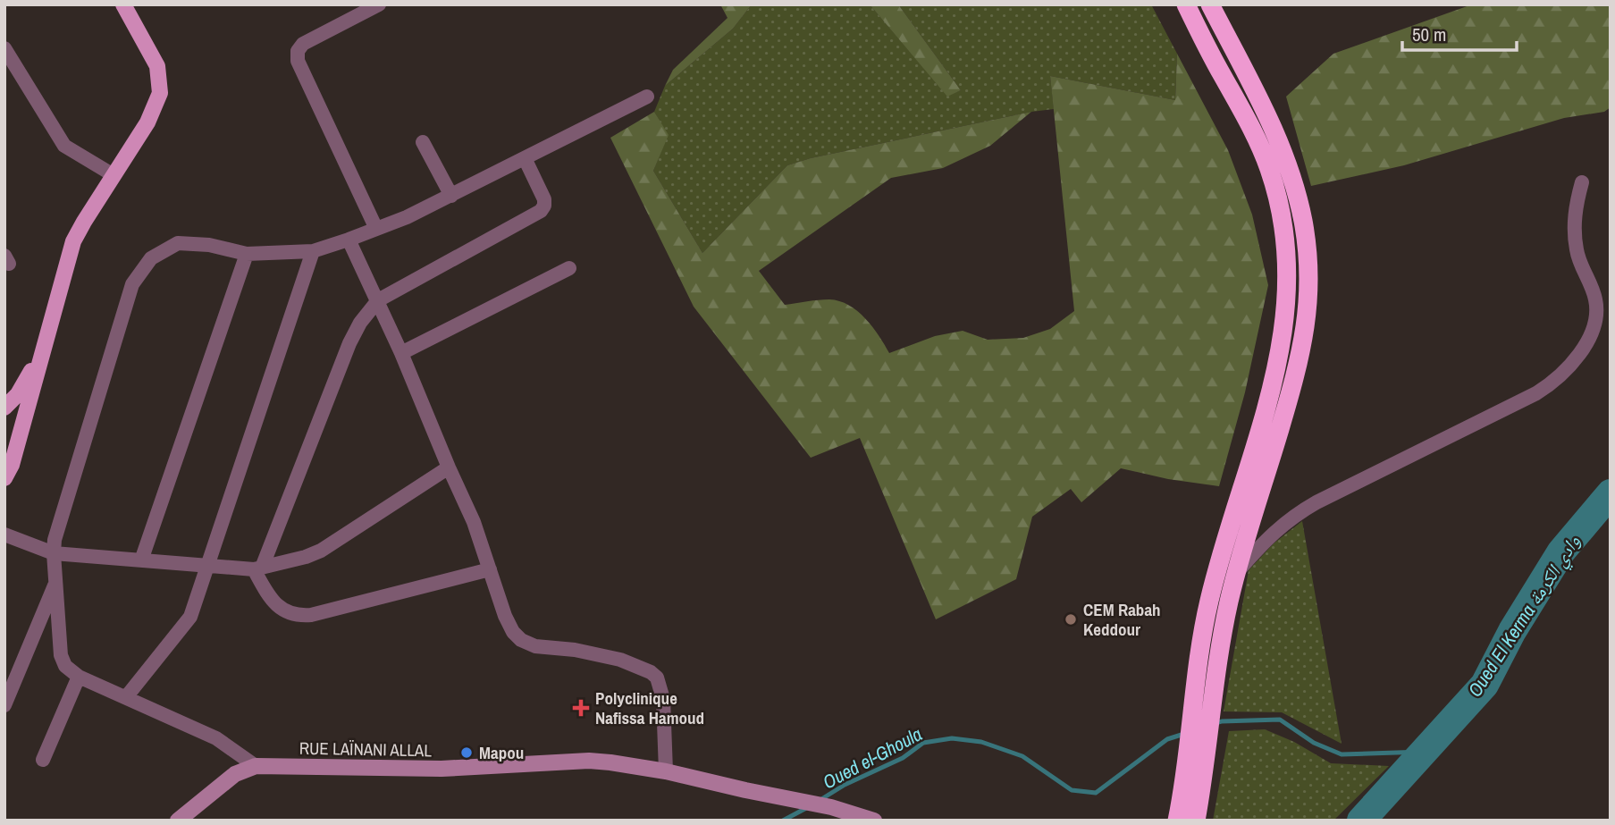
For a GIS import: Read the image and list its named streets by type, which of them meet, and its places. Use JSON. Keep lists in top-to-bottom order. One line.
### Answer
{"streets":{"main road":["RUE LAÏNANI ALLAL"]},"water":["Oued El Kerma وادي الكرمة","Oued el-Ghoula"],"places":{"other":["CEM Rabah Keddour","Mapou"],"health":["Polyclinique Nafissa Hamoud"]},"scale_bar":"50 m"}
